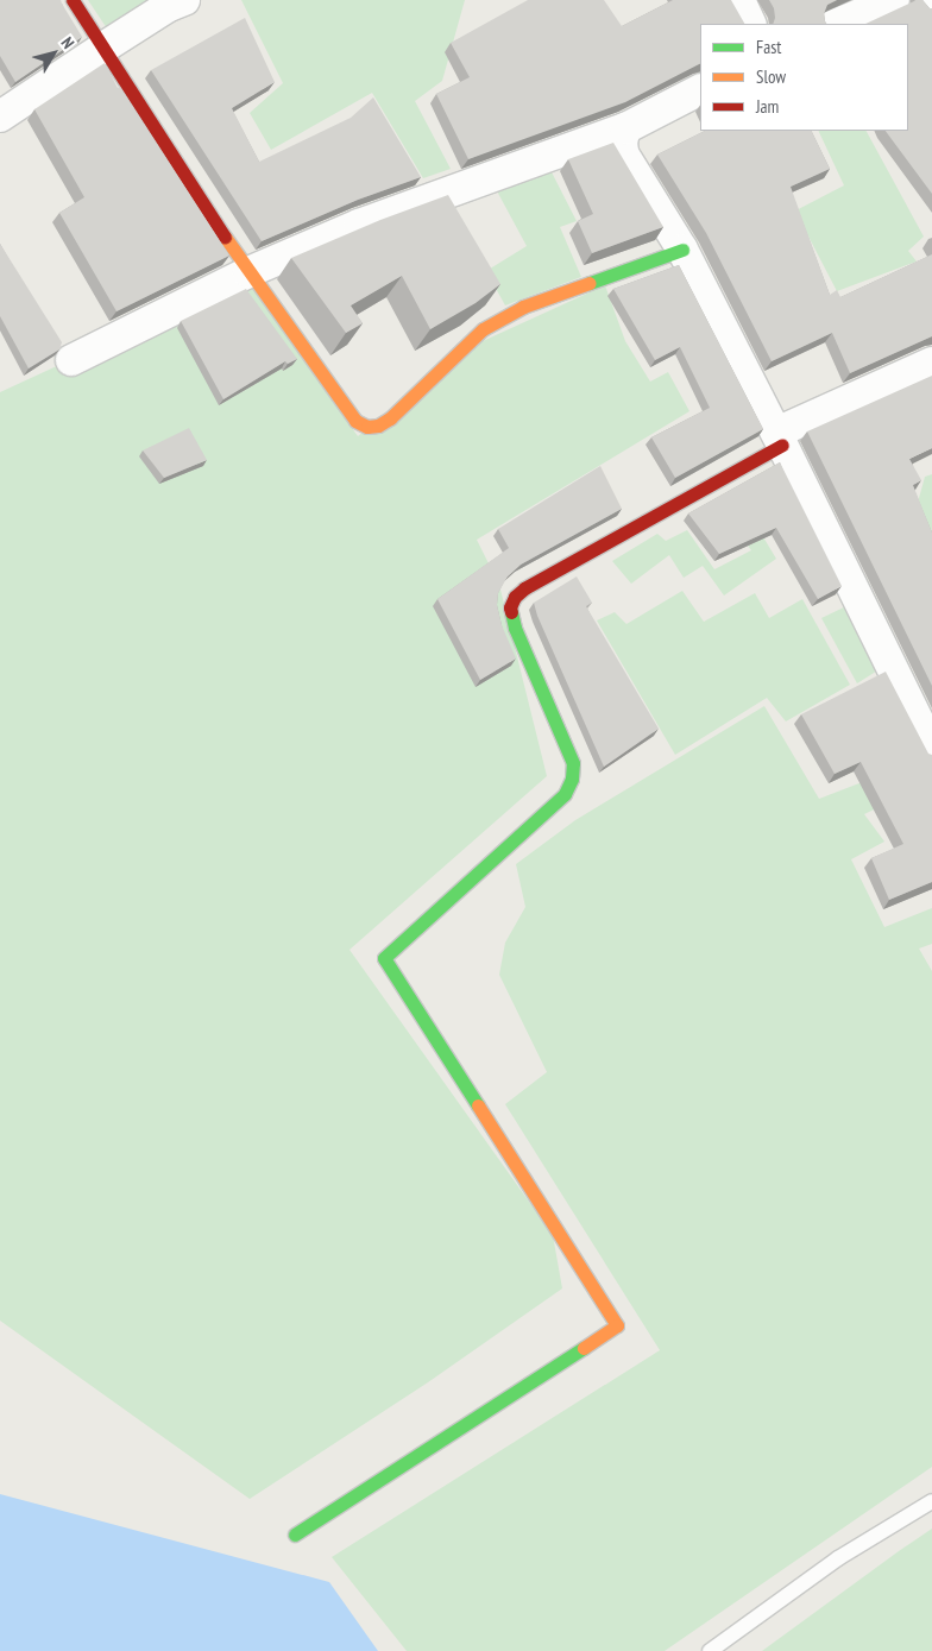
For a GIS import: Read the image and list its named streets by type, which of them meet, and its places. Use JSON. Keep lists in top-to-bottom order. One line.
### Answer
{"legend":["Fast","Slow","Jam"],"north":"top right"}
